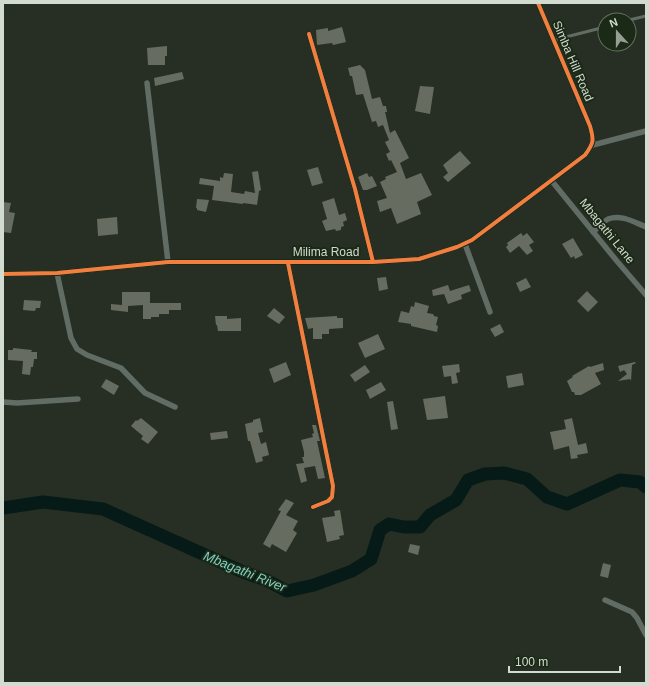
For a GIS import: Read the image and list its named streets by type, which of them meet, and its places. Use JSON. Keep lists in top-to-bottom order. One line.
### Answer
{"streets":{"street":["Simba Hill Road","Mbagathi Lane","Milima Road"]},"crossings":[["Simba Hill Road","Milima Road"],["Mbagathi Lane","Milima Road"]],"water":["Mbagathi River"],"scale_bar":"100 m","north":"top"}
